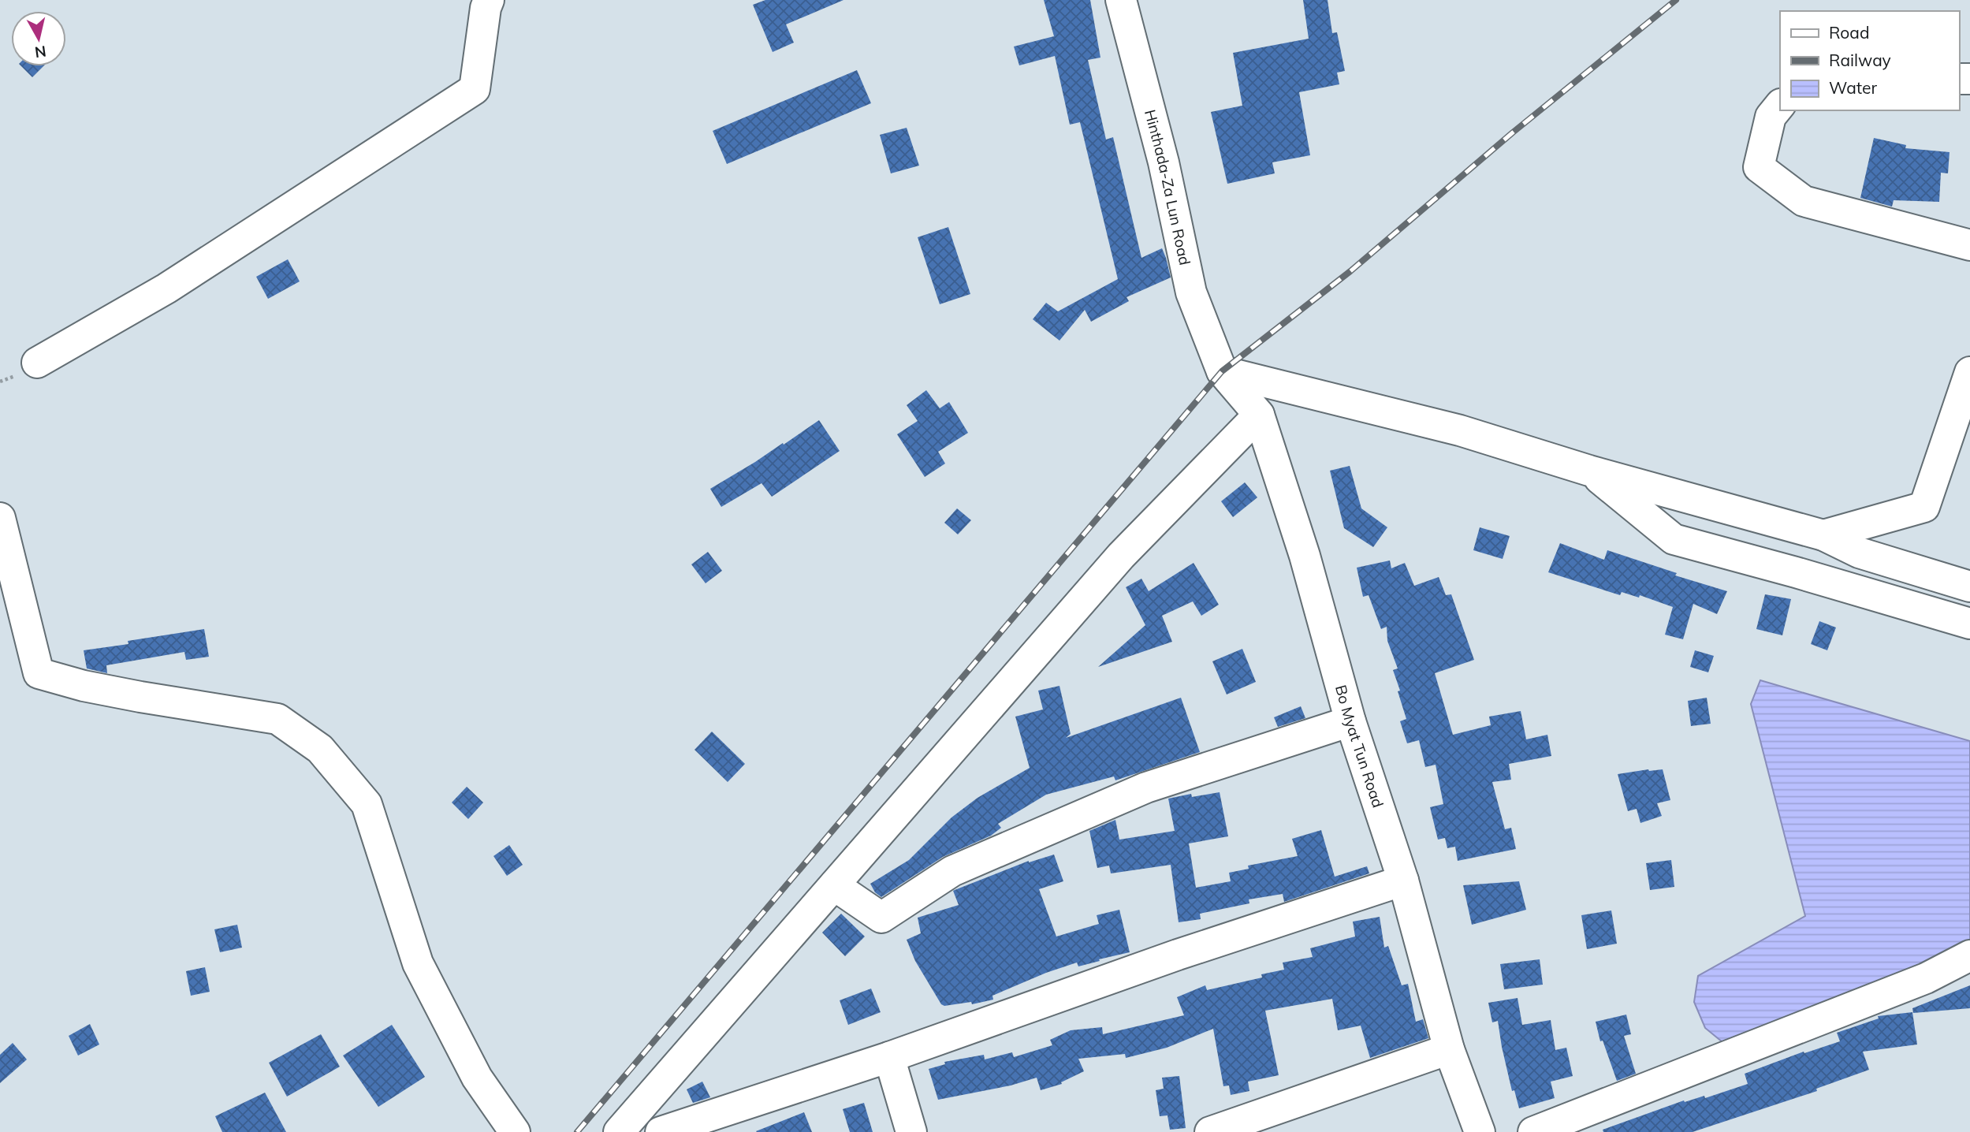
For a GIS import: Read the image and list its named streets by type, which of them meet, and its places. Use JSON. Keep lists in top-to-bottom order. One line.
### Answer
{"streets":{"street":["Hinthada-Za Lun Road","Bo Myat Tun Road"]},"crossings":[["Hinthada-Za Lun Road","Bo Myat Tun Road"]],"legend":["Road","Railway","Water"],"north":"bottom"}
